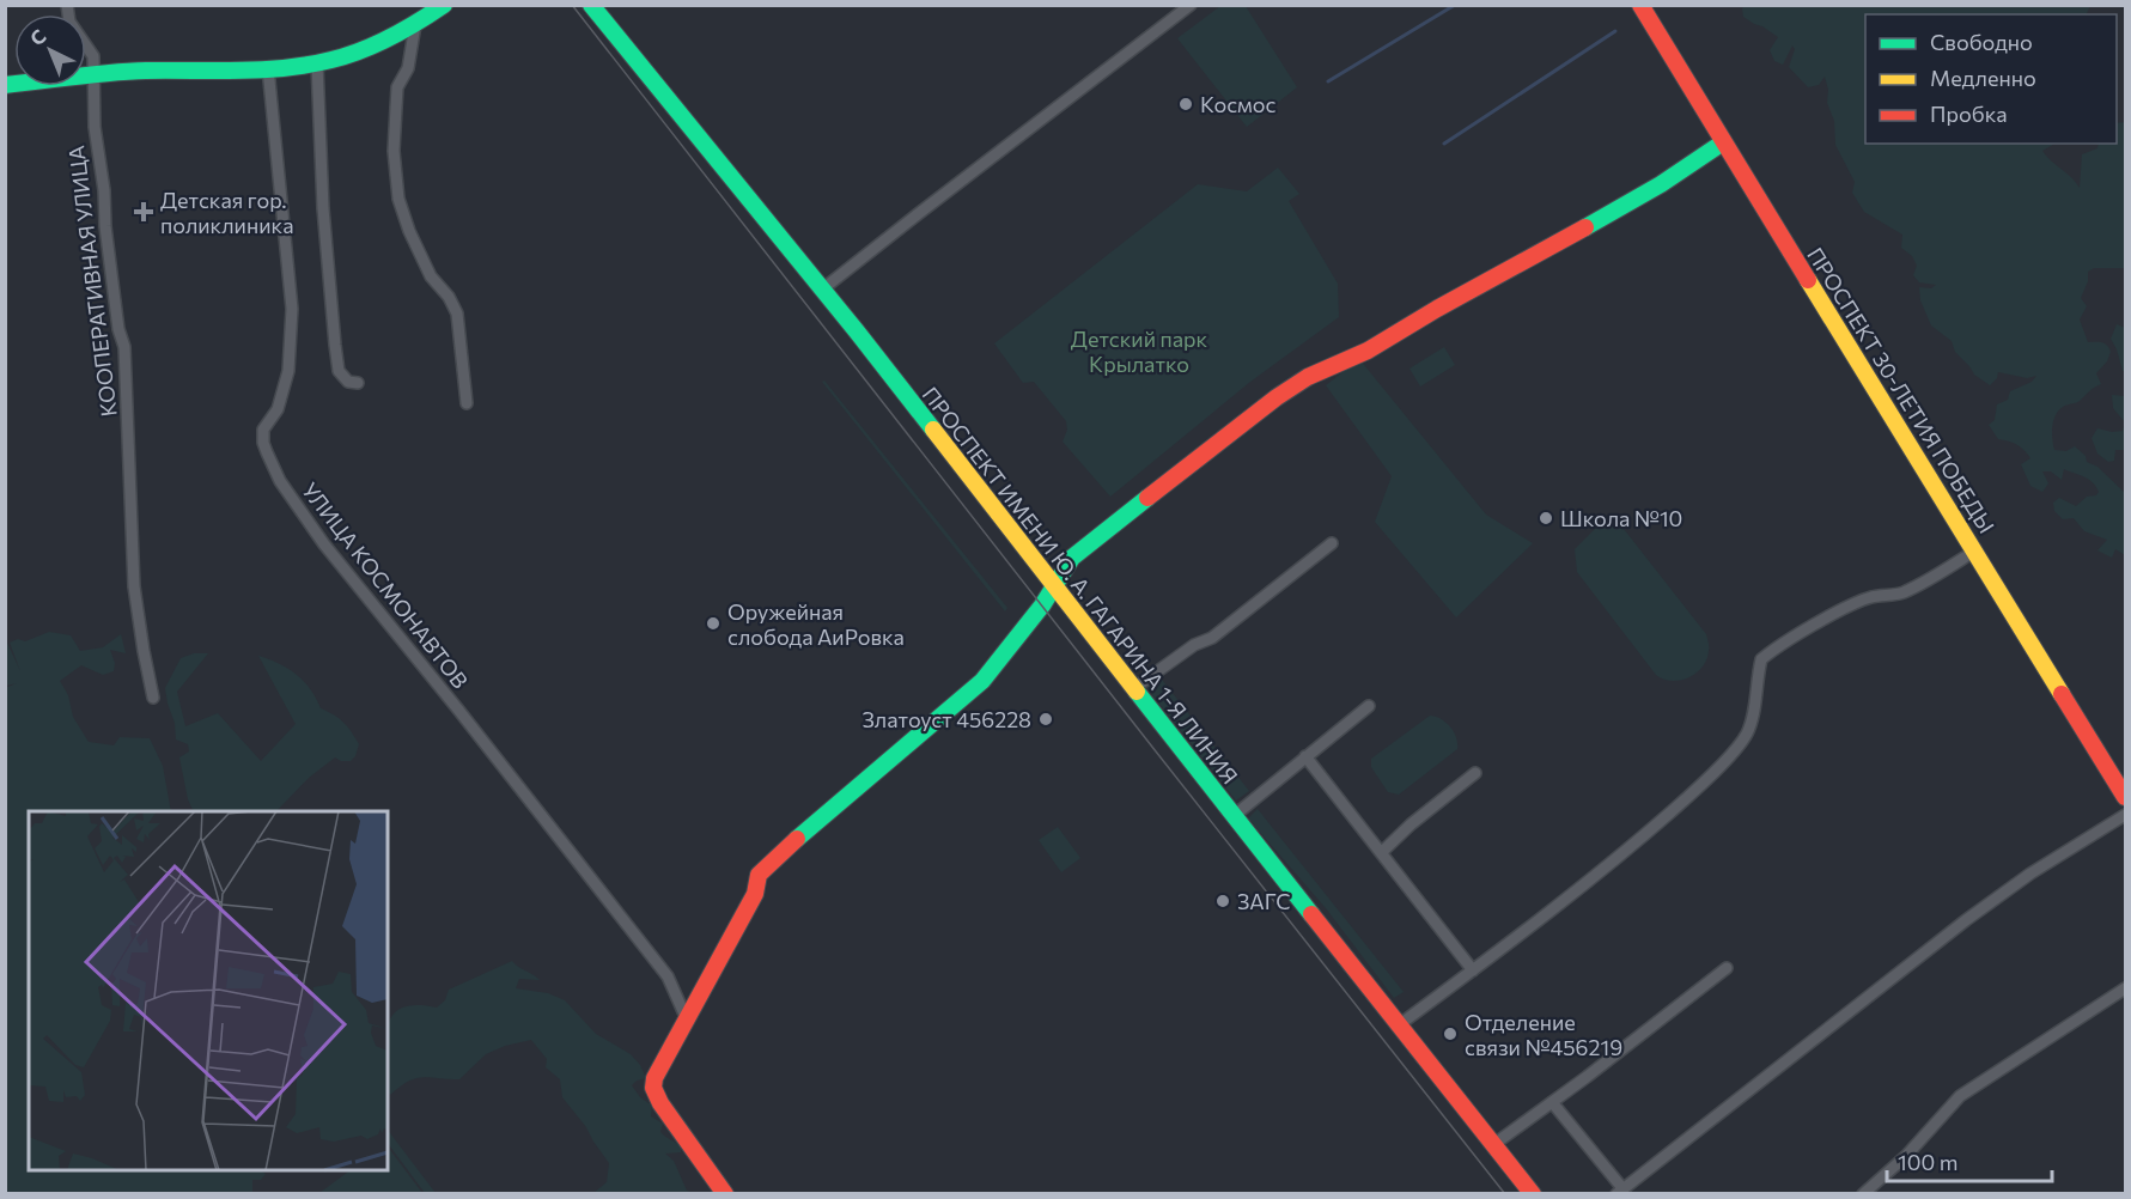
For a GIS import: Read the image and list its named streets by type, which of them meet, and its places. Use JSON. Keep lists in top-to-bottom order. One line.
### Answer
{"streets":{"main road":["ПРОСПЕКТ 30-ЛЕТИЯ ПОБЕДЫ","ПРОСПЕКТ ИМЕНИ Ю. А. ГАГАРИНА 1-Я ЛИНИЯ"],"street":["КООПЕРАТИВНАЯ УЛИЦА","УЛИЦА КОСМОНАВТОВ"]},"parks":["Детский парк Крылатко"],"places":{"other":["Космос","Школа №10","Оружейная слобода АиРовка","Златоуст 456228","ЗАГС","Отделение связи №456219"],"health":["Детская гор. поликлиника"]},"legend":["Свободно","Медленно","Пробка"],"scale_bar":"100 m","north":"top left"}
